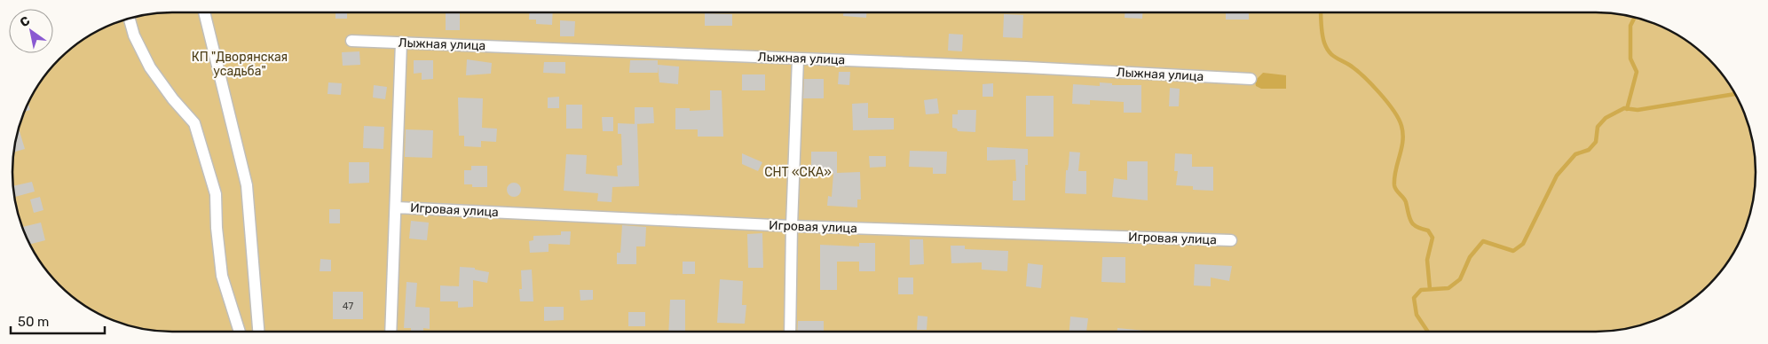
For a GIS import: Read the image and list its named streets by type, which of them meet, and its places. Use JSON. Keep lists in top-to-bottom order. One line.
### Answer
{"streets":{"street":["Лыжная улица","Игровая улица"]},"parks":["КП \"Дворянская усадьба\"","СНТ «СКА»"],"house_numbers":["47"],"scale_bar":"50 m","north":"top left"}
